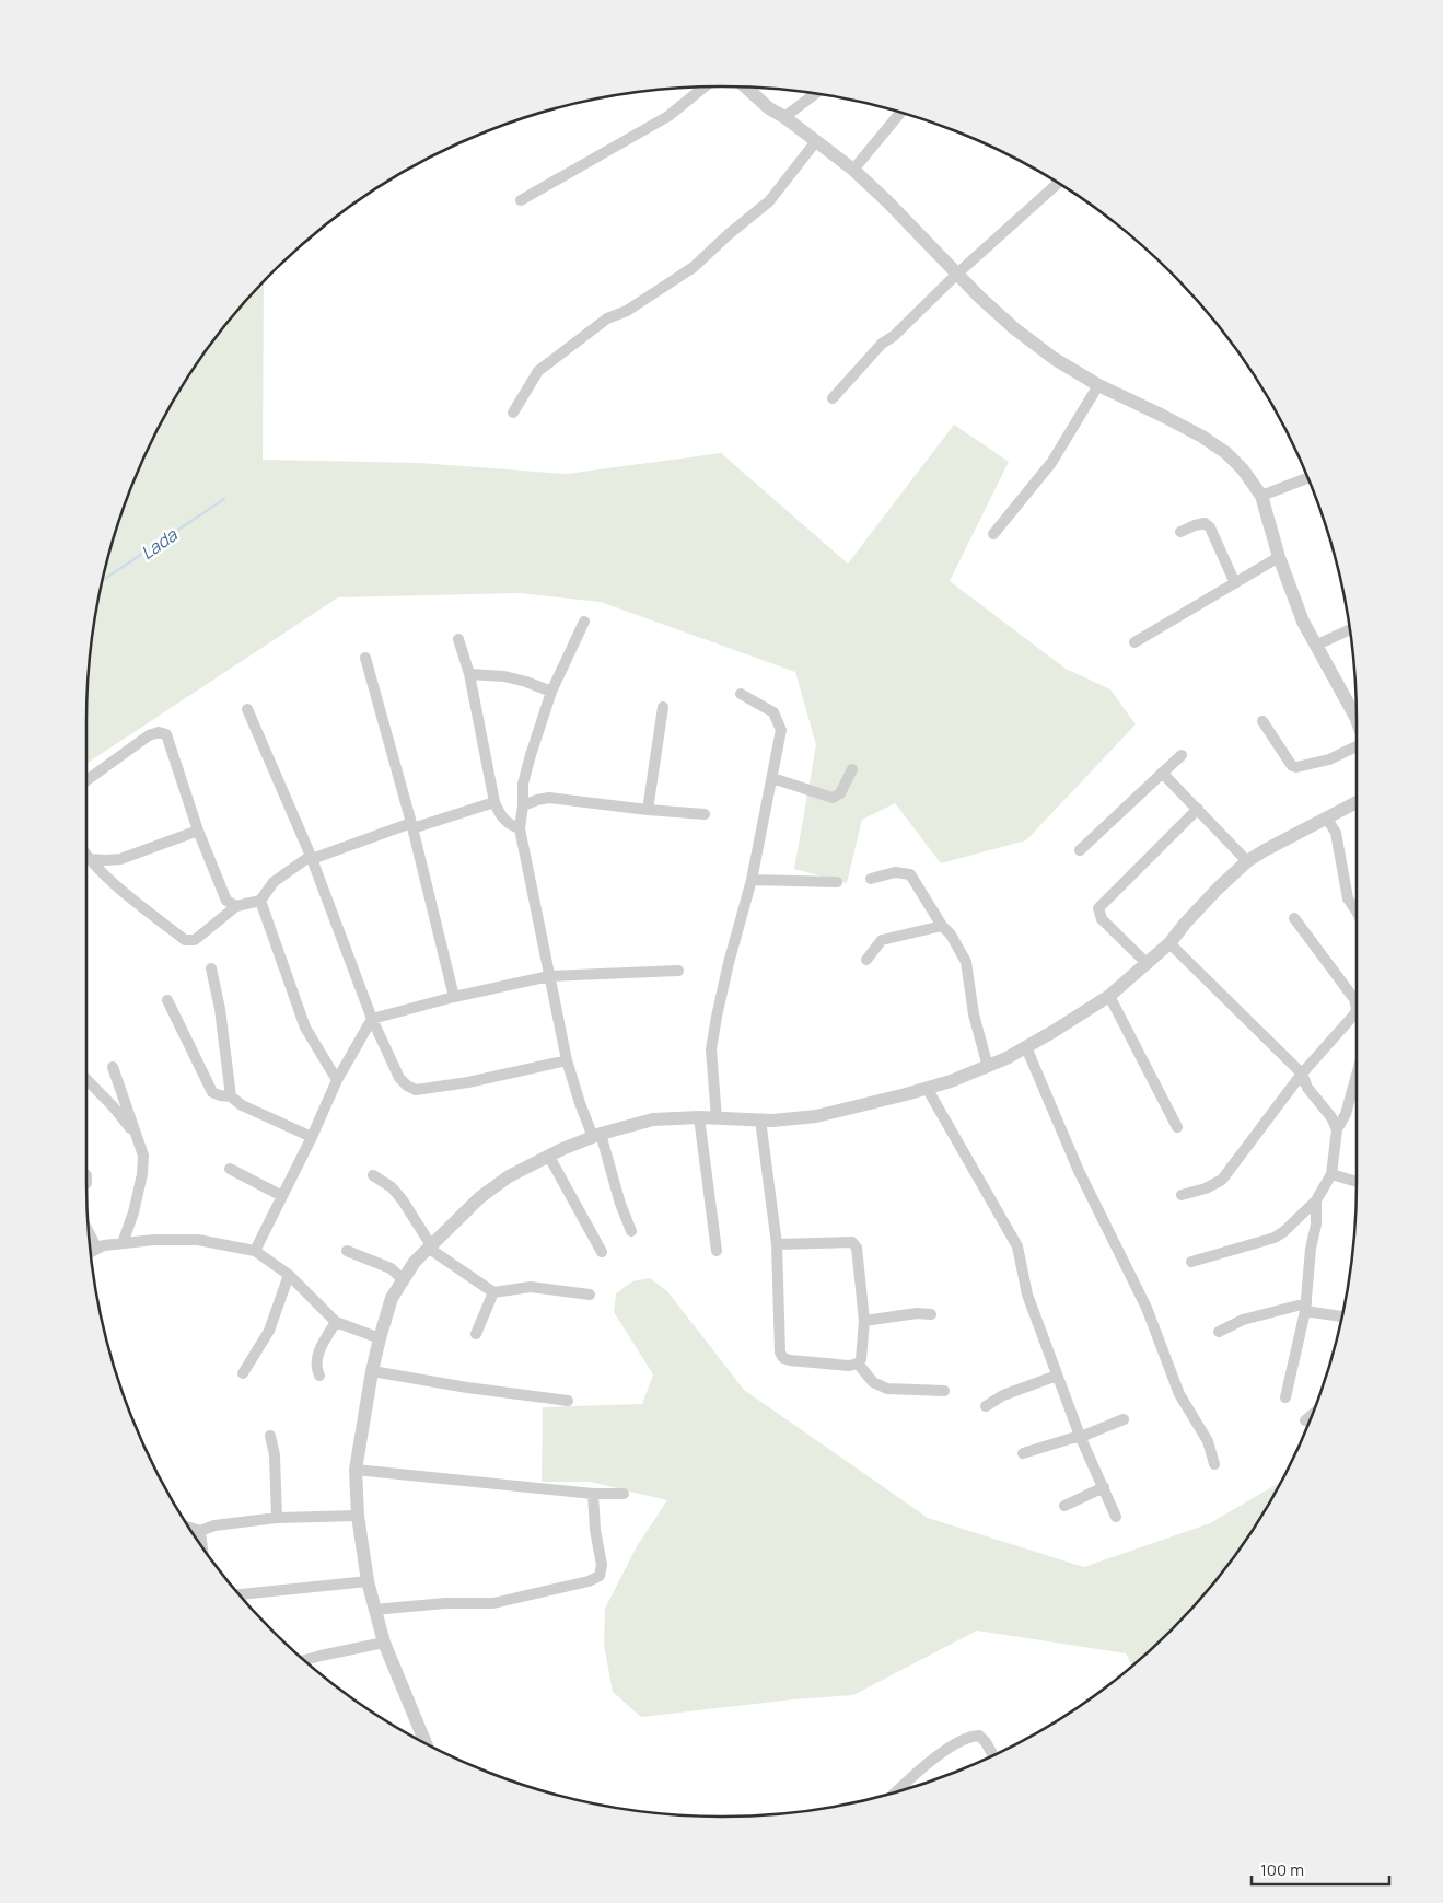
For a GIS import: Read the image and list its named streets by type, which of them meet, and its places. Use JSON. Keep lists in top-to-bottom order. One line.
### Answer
{"water":["Lada"],"scale_bar":"100 m"}
